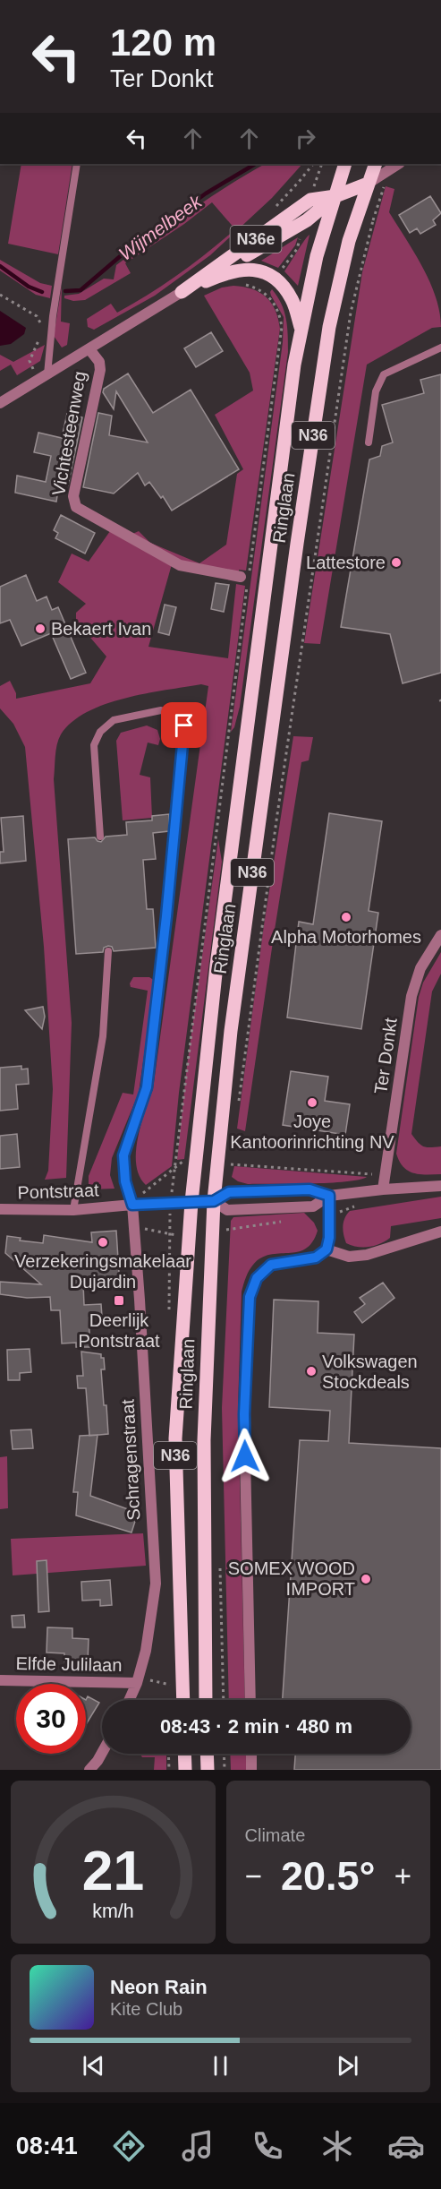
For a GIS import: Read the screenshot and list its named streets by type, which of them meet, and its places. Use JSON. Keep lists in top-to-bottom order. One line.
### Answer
{"streets":{"main road":["N36e","N36","Ringlaan"],"street":["Vichtesteenweg","Ter Donkt","Pontstraat","Schragenstraat","Elfde Julilaan"]},"crossings":[["N36e","Vichtesteenweg"],["N36e","N36"],["N36e","Ringlaan"],["N36","Ringlaan"],["Ringlaan","Pontstraat"],["Ter Donkt","Pontstraat"],["Pontstraat","Schragenstraat"],["Schragenstraat","Elfde Julilaan"]],"water":["Wijmelbeek"],"places":{"other":["Lattestore","Bekaert Ivan","Alpha Motorhomes","Joye Kantoorinrichting NV","Verzekeringsmakelaar Dujardin","Volkswagen Stockdeals","SOMEX WOOD IMPORT"],"transit":["Deerlijk Pontstraat"]},"page":{"turn":["120 m","Ter Donkt"],"limit":"30","trip":"08:43 · 2 min · 480 m","tile":"Climate","heat":["−","20.5°","+"],"song":["Neon Rain","Kite Club"],"tabs":"08:41","gauge":["21","km/h"]}}
